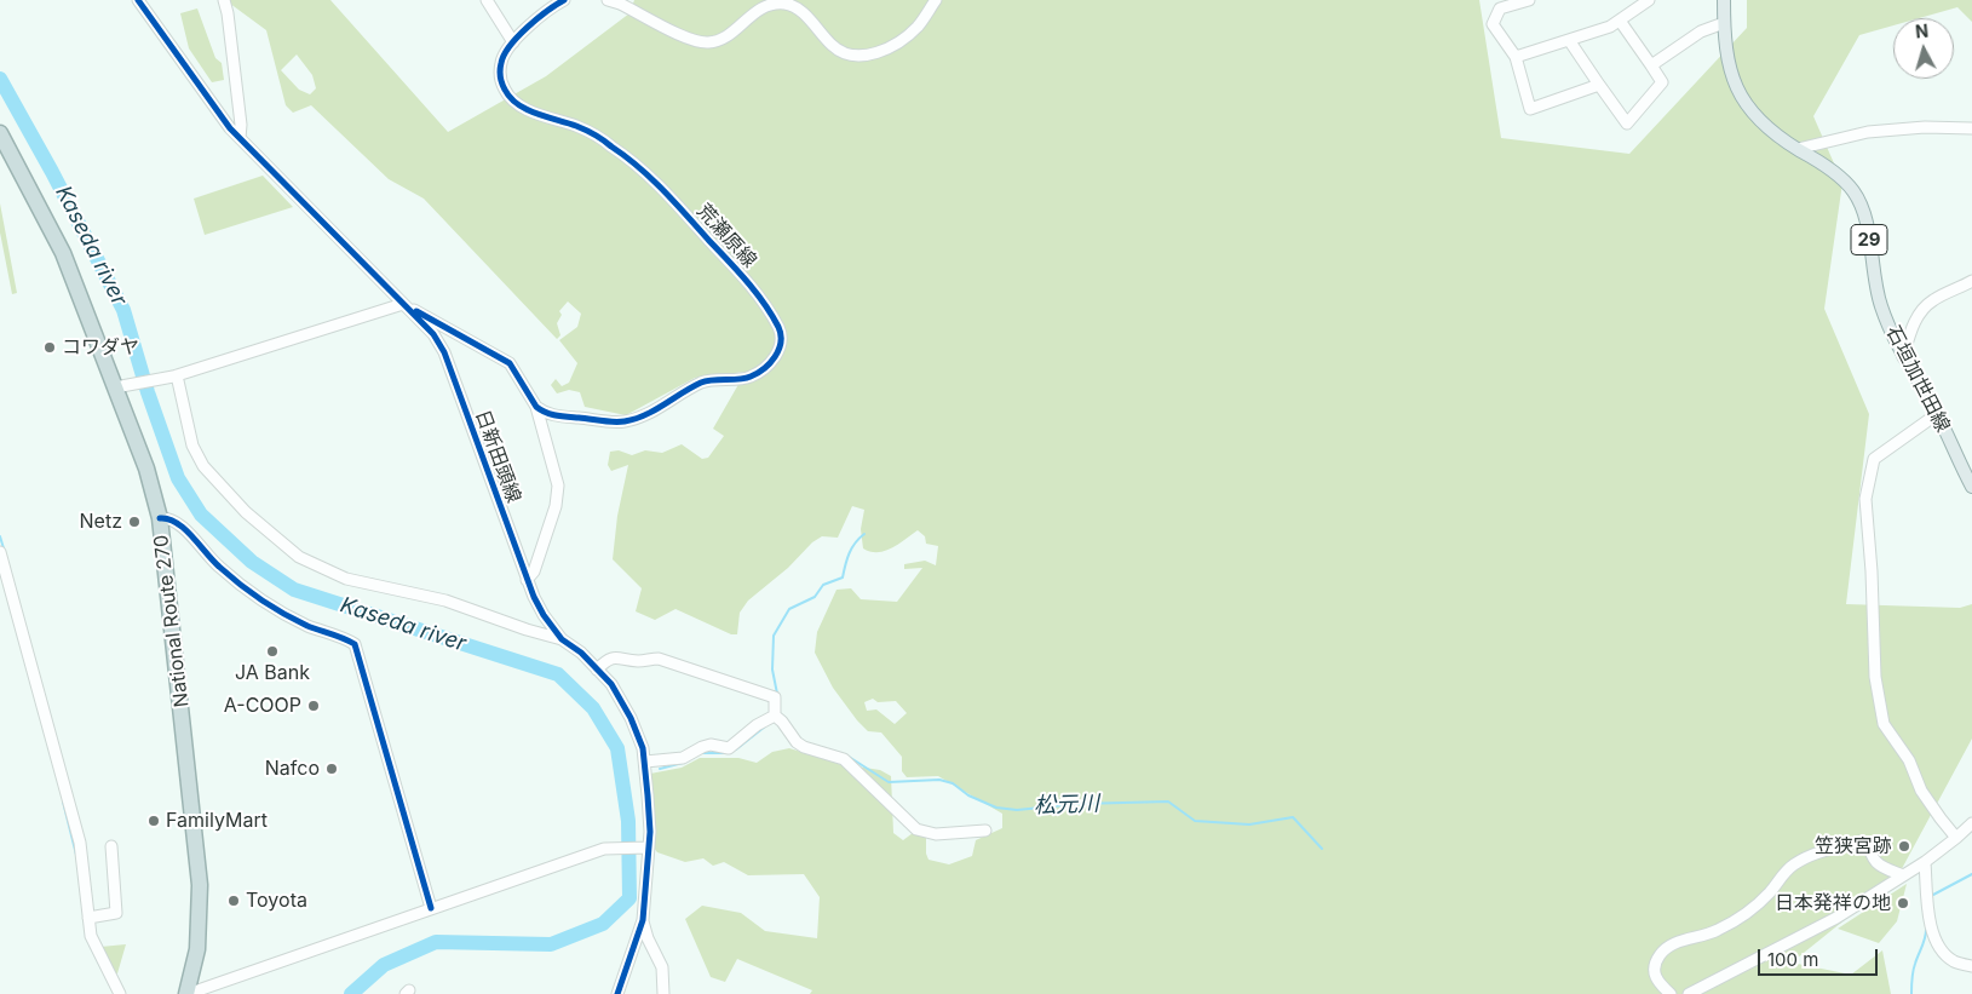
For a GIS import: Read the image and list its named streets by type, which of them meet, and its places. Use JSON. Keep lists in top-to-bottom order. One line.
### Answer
{"streets":{"highway":["National Route 270"],"main road":["29","石垣加世田線"],"street":["荒瀬原線","日新田頭線"]},"water":["Kaseda river","松元川"],"places":["コワダヤ","Netz","JA Bank","A-COOP","Nafco","FamilyMart","笠狭宮跡","Toyota","日本発祥の地"],"scale_bar":"100 m","north":"top"}
